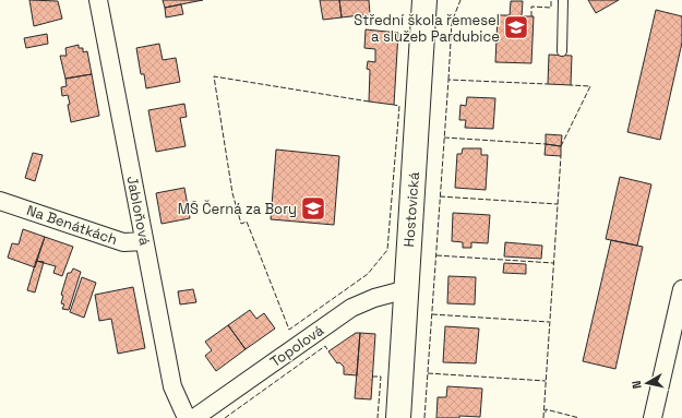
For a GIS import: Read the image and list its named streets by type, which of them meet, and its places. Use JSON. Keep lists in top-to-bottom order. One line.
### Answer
{"streets":{"main road":["Hostovická"],"street":["Jabloňová","Na Benátkách","Topolová"]},"crossings":[["Hostovická","Topolová"],["Jabloňová","Na Benátkách"]],"places":{"school or university":["Střední škola řemesel a služeb Pardubice","MŠ Černá za Bory"]},"north":"left"}
